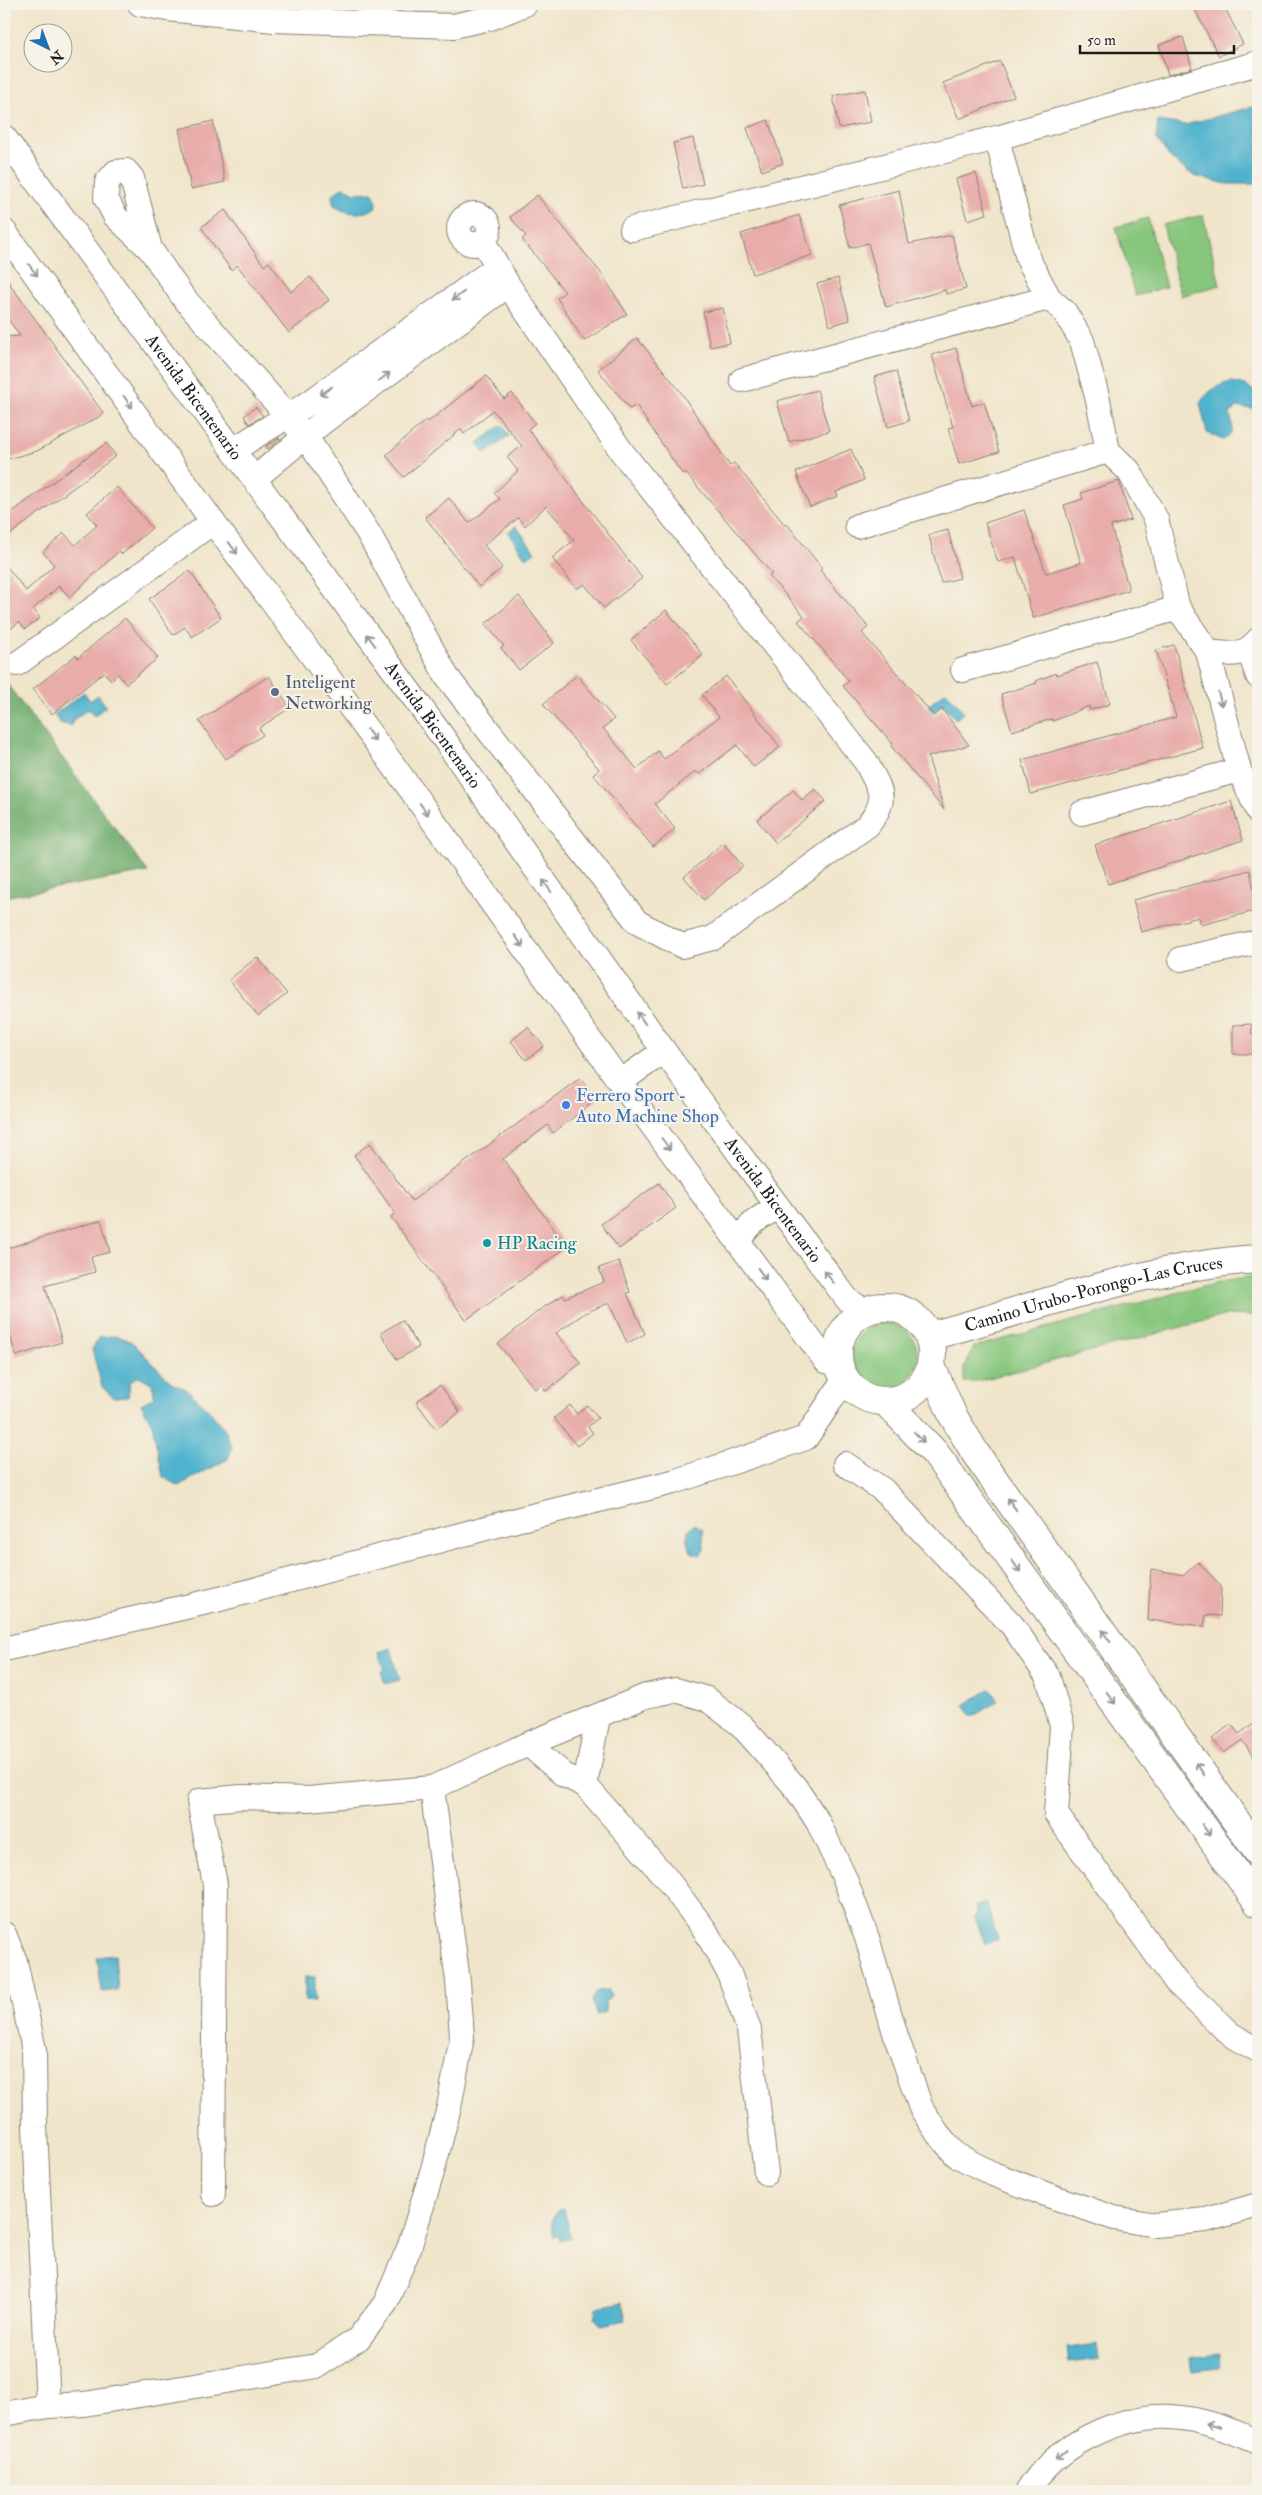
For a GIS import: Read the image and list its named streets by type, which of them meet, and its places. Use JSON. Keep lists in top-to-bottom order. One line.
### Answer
{"streets":{"main road":["Camino Urubo-Porongo-Las Cruces"],"street":["Avenida Bicentenario"]},"crossings":[["Avenida Bicentenario","Camino Urubo-Porongo-Las Cruces"]],"places":["Inteligent Networking","Ferrero Sport - Auto Machine Shop","HP Racing"],"scale_bar":"50 m","north":"bottom right"}
